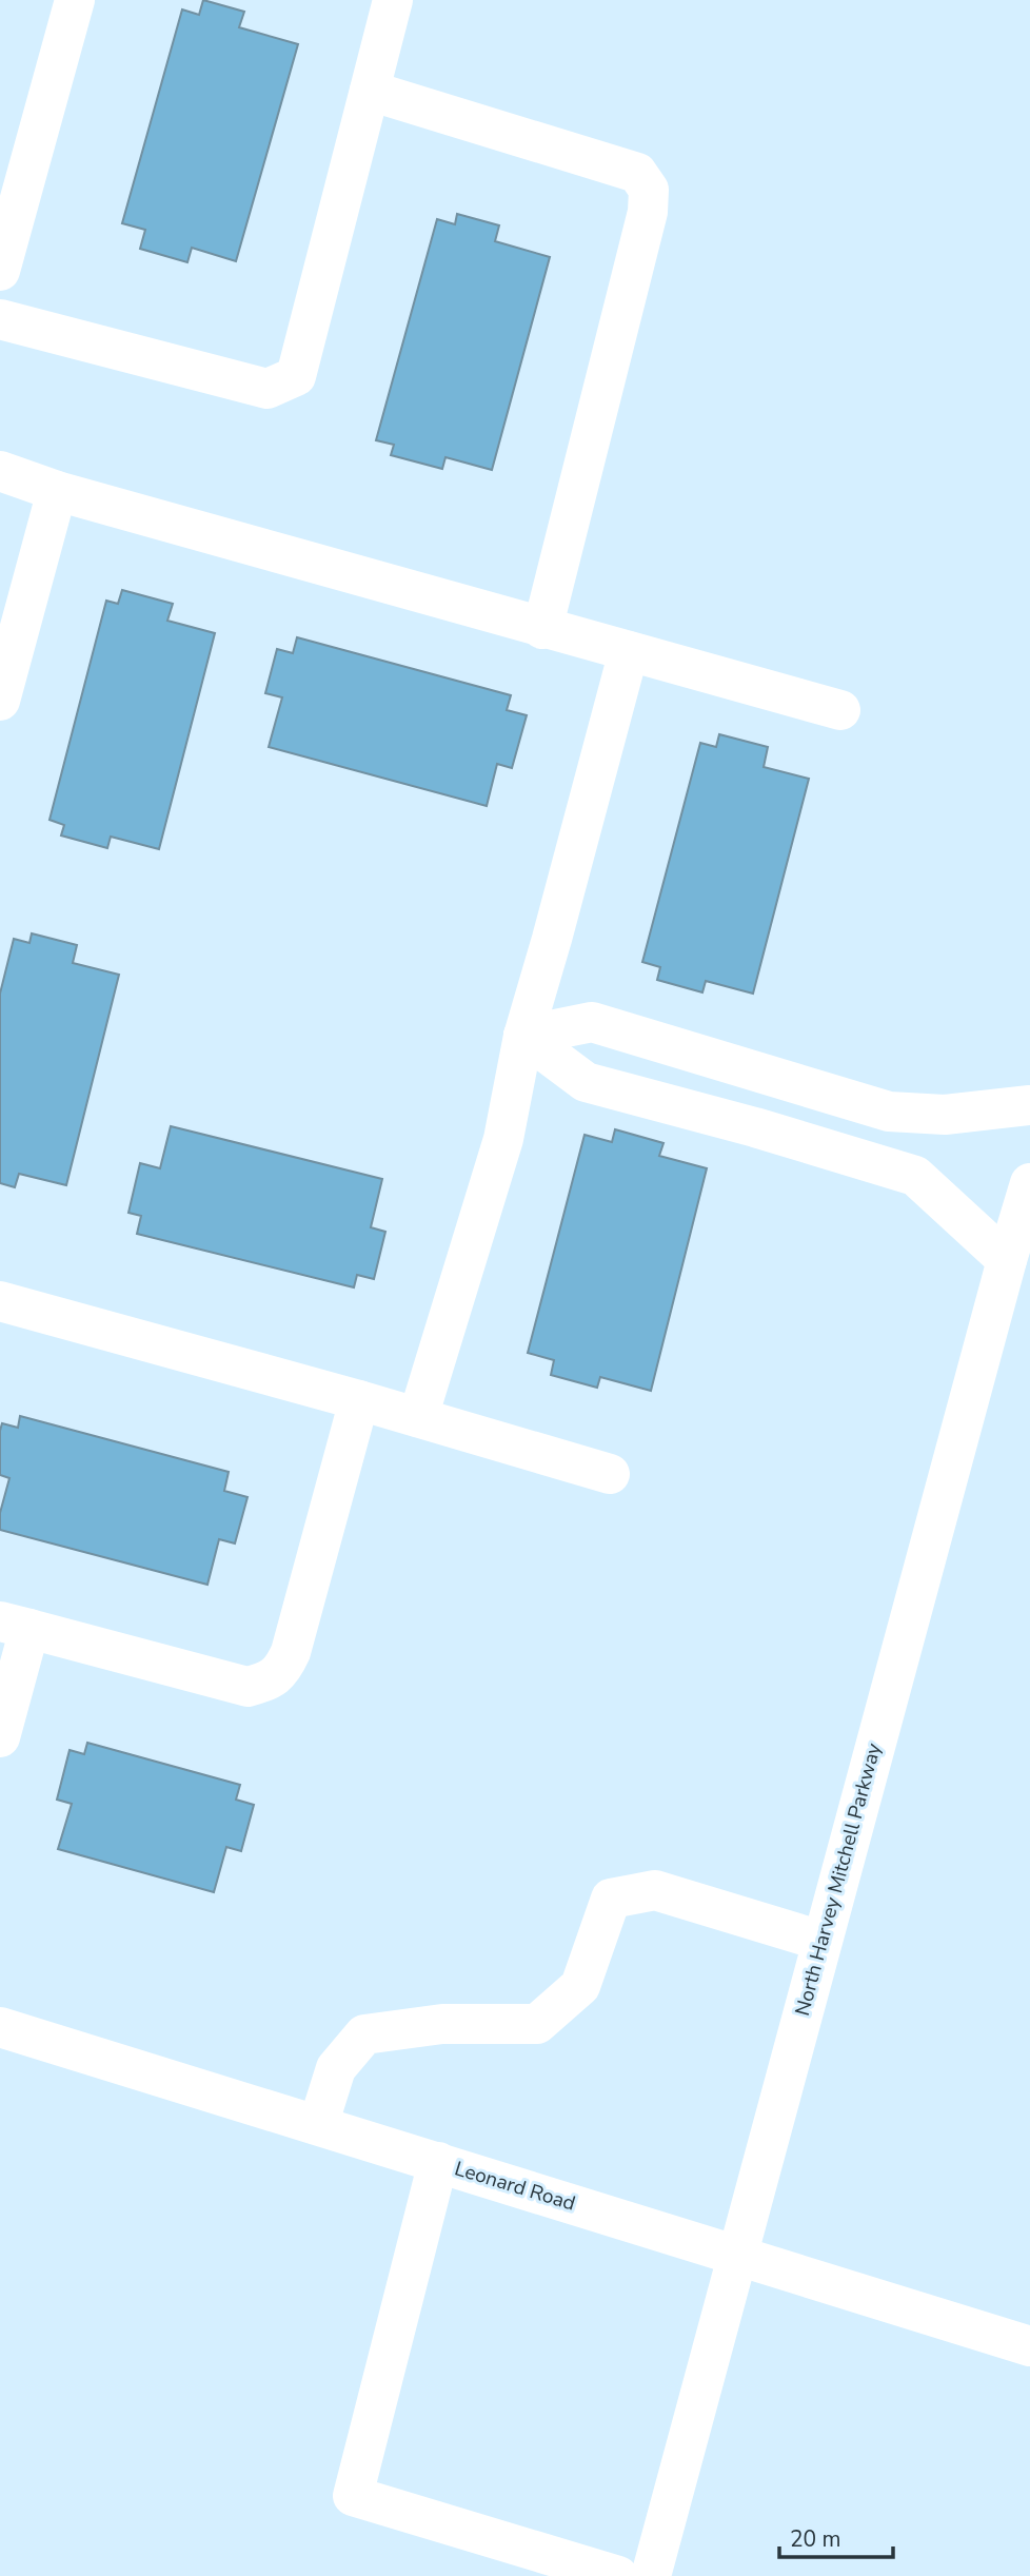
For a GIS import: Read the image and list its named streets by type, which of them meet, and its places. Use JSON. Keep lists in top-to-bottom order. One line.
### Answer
{"streets":{"main road":["North Harvey Mitchell Parkway","Leonard Road"]},"crossings":[["North Harvey Mitchell Parkway","Leonard Road"]],"scale_bar":"20 m"}
